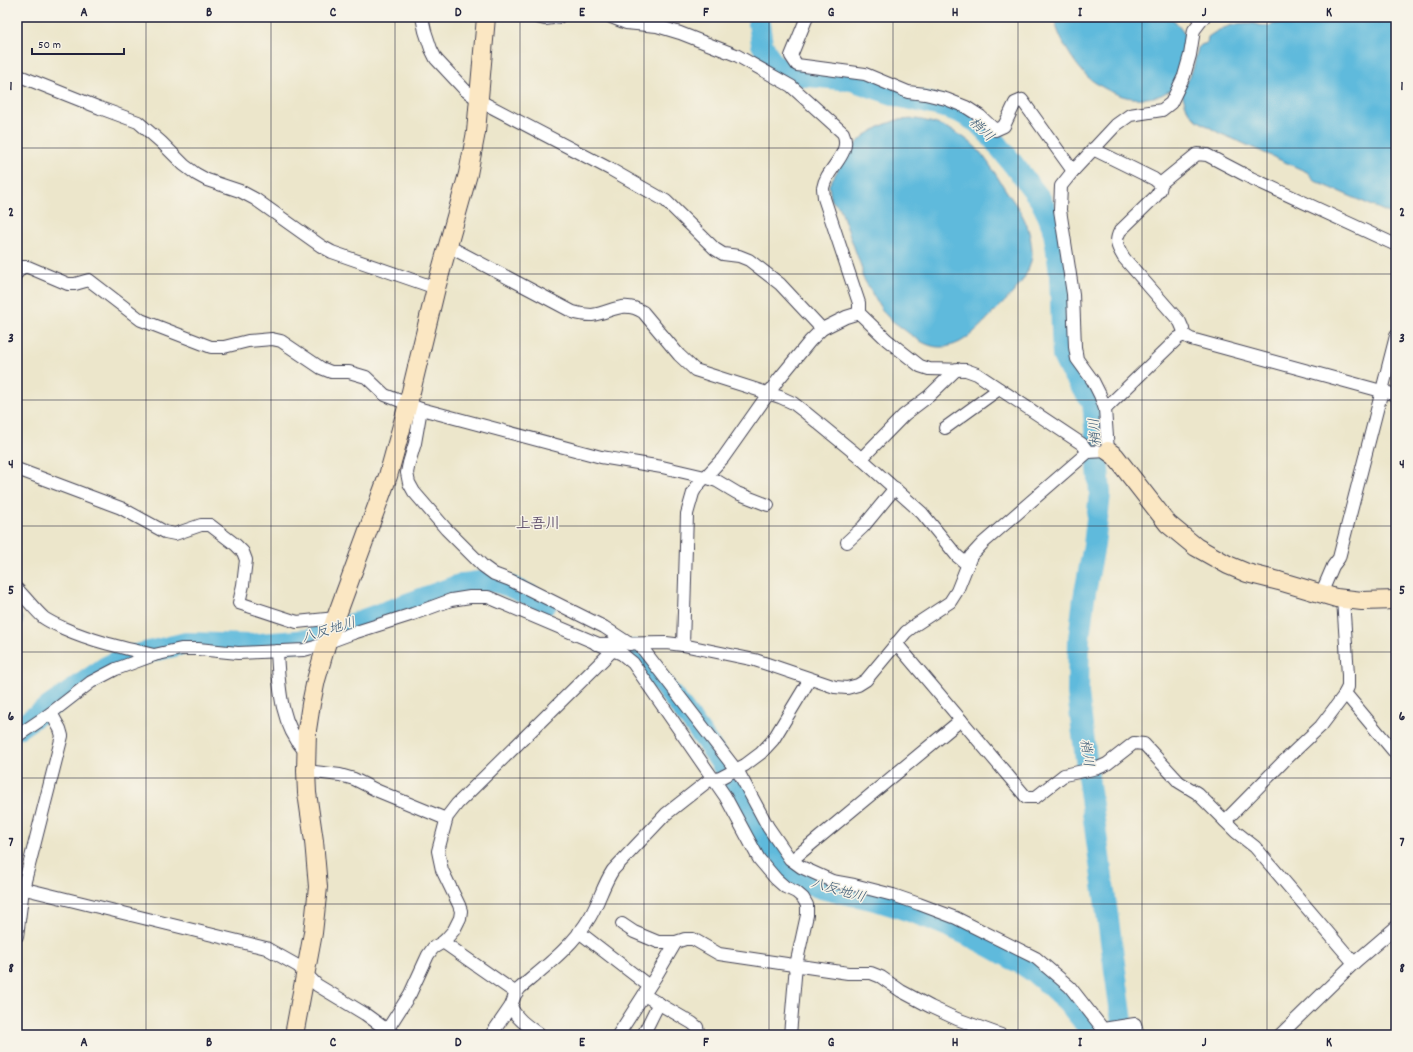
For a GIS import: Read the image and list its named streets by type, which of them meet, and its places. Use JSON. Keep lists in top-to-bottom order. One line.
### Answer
{"districts":["上吾川"],"water":["梢川","八反地川"],"scale_bar":"50 m","grid":{"columns":["A","B","C","D","E","F","G","H","I","J","K"],"rows":["1","2","3","4","5","6","7","8"]}}
